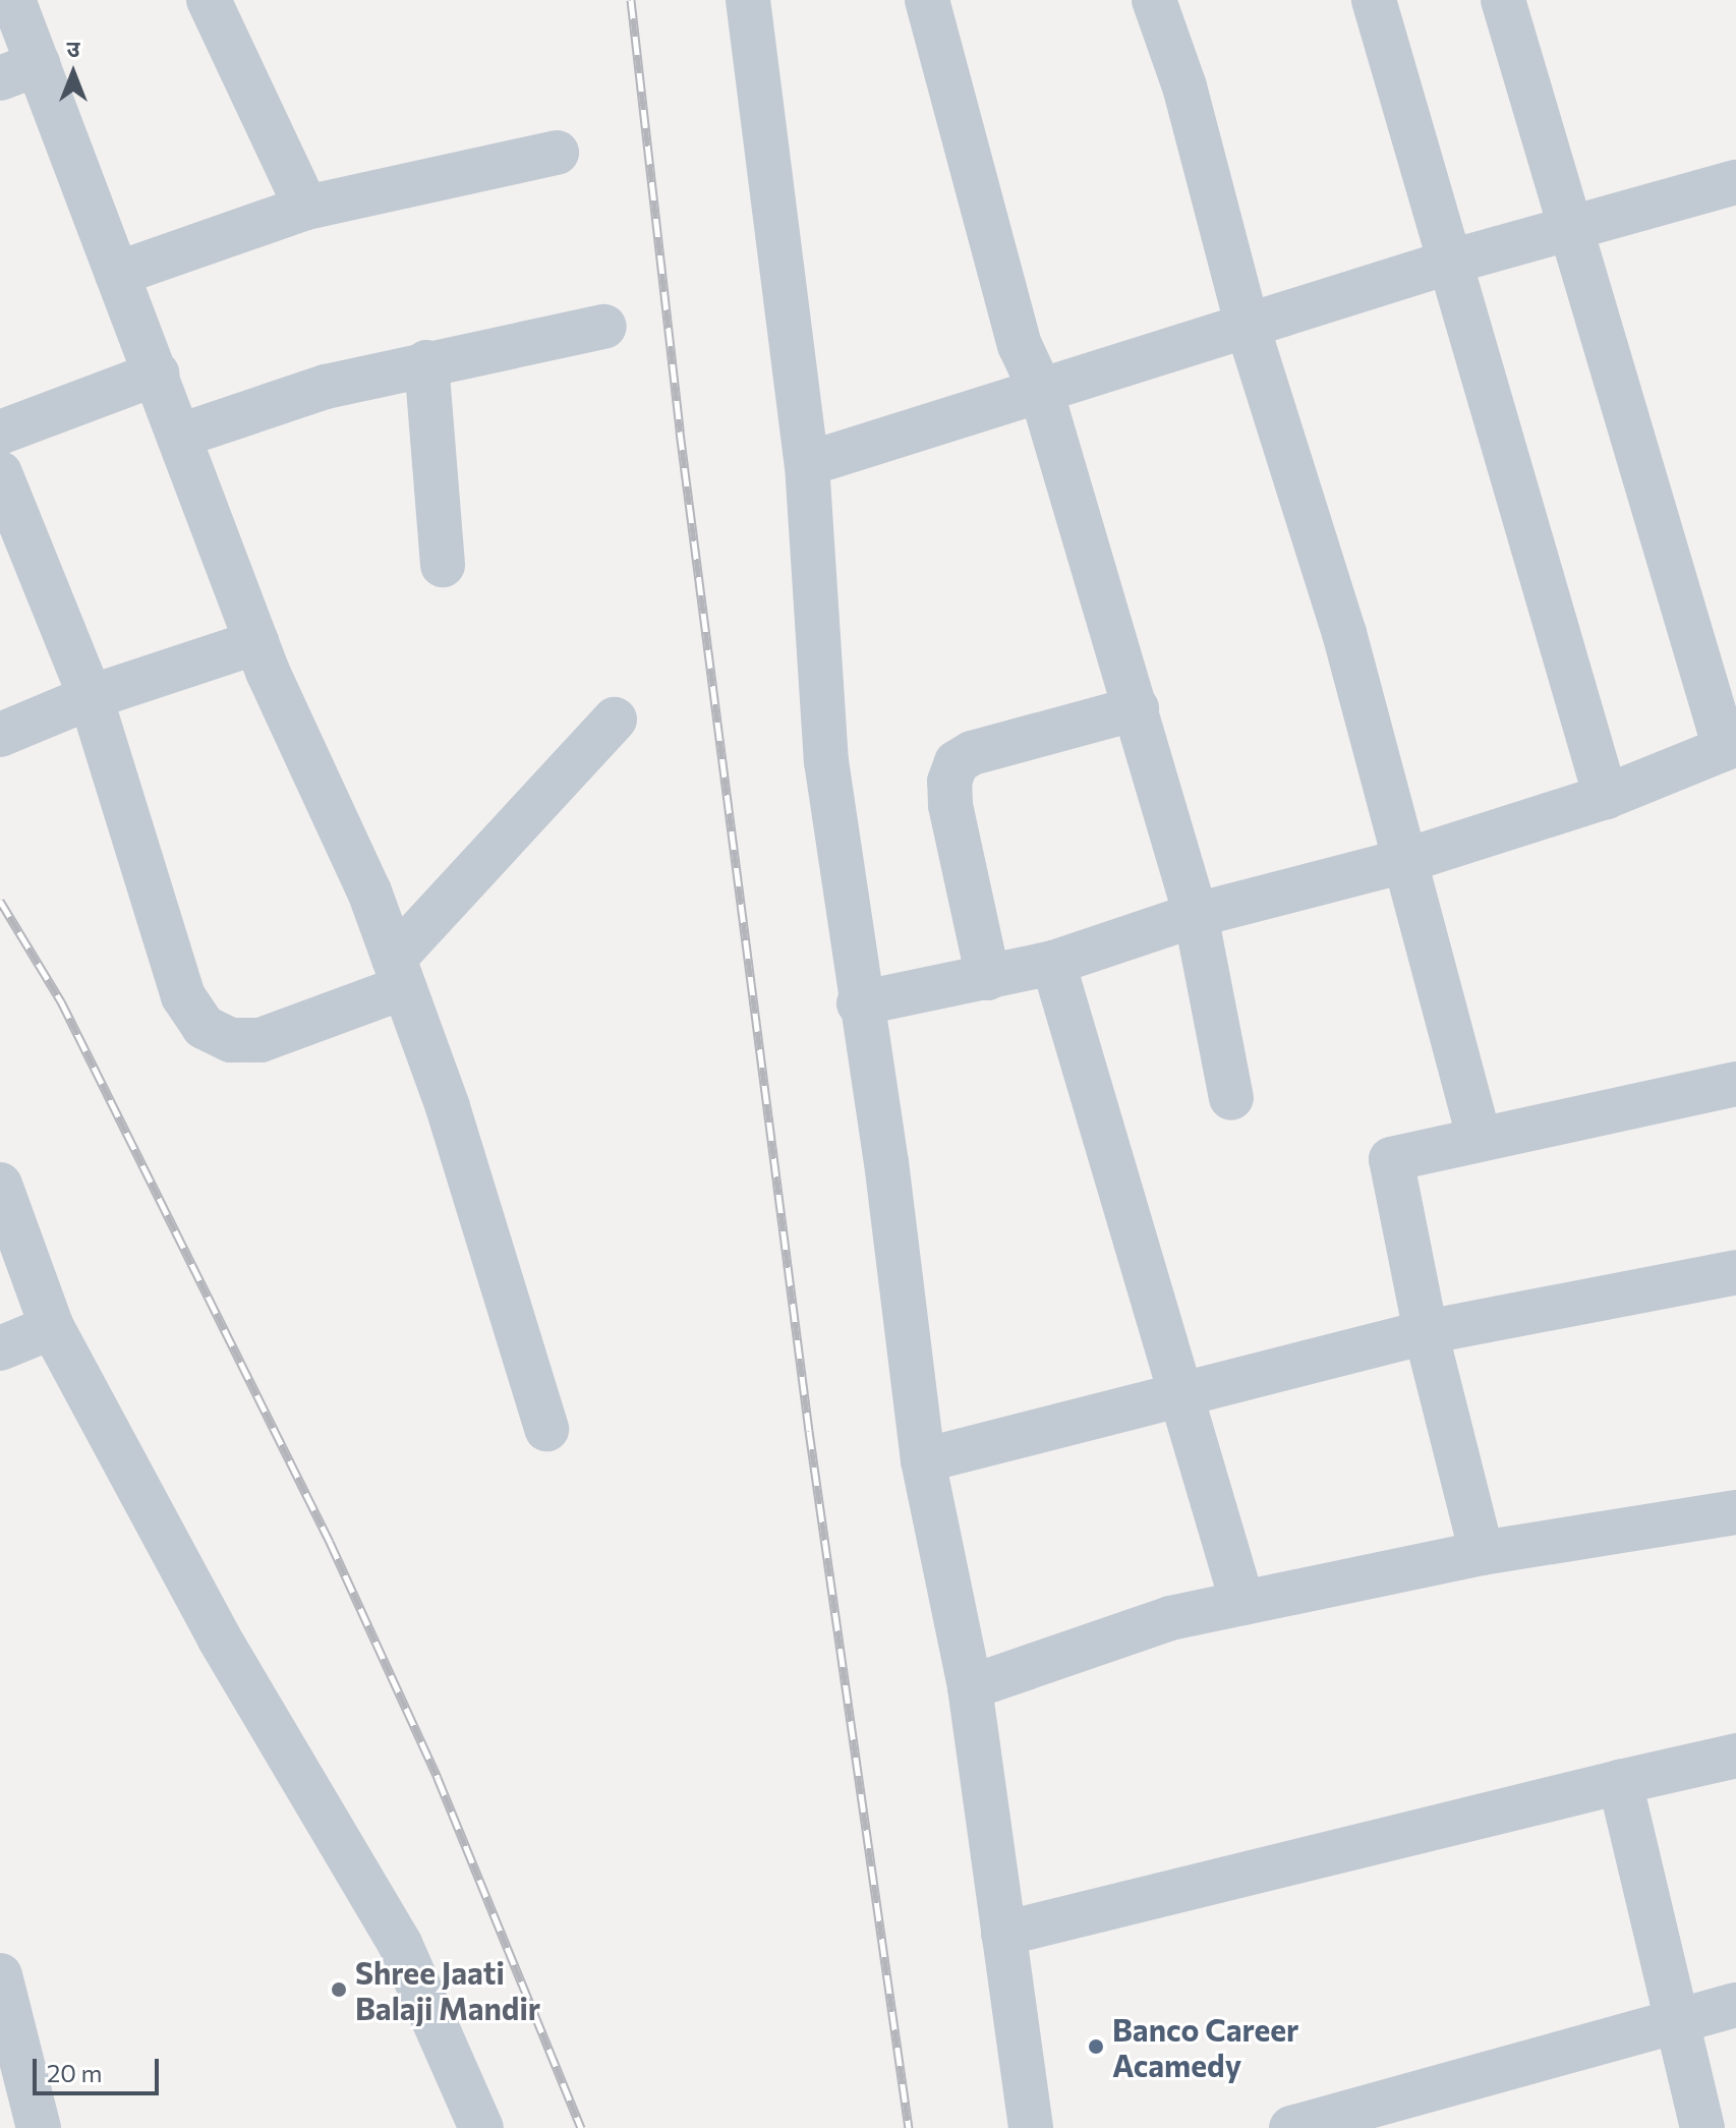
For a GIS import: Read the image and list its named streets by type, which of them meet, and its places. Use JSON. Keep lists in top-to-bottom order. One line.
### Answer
{"places":["Shree Jaati Balaji Mandir","Banco Career Acamedy"],"scale_bar":"20 m","north":"top"}
